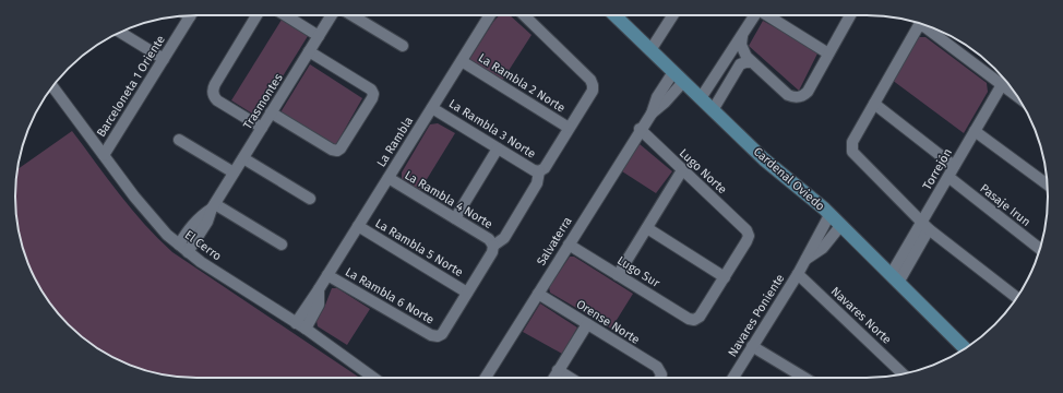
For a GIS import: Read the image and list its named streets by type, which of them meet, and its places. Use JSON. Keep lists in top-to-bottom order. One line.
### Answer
{"streets":{"street":["La Rambla 2 Norte","Barceloneta 1 Oriente","Trasmontes","La Rambla 3 Norte","La Rambla","Torrejón","Lugo Norte","Cardenal Oviedo","La Rambla 4 Norte","Pasaje Irun","Salvaterra","El Cerro","La Rambla 5 Norte","Lugo Sur","La Rambla 6 Norte","Navares Poniente","Navares Norte","Orense Norte"]},"crossings":[["La Rambla 2 Norte","La Rambla"],["Barceloneta 1 Oriente","El Cerro"],["Trasmontes","El Cerro"],["La Rambla 3 Norte","La Rambla"],["La Rambla","La Rambla 4 Norte"],["La Rambla","El Cerro"],["La Rambla","La Rambla 5 Norte"],["La Rambla","La Rambla 6 Norte"],["Torrejón","Cardenal Oviedo"],["Torrejón","Pasaje Irun"],["Lugo Norte","Salvaterra"],["Lugo Norte","Lugo Sur"],["Cardenal Oviedo","Salvaterra"],["Cardenal Oviedo","Navares Poniente"],["Salvaterra","Lugo Sur"],["Salvaterra","Orense Norte"],["La Rambla 5 Norte","La Rambla 6 Norte"],["Navares Poniente","Navares Norte"]]}
